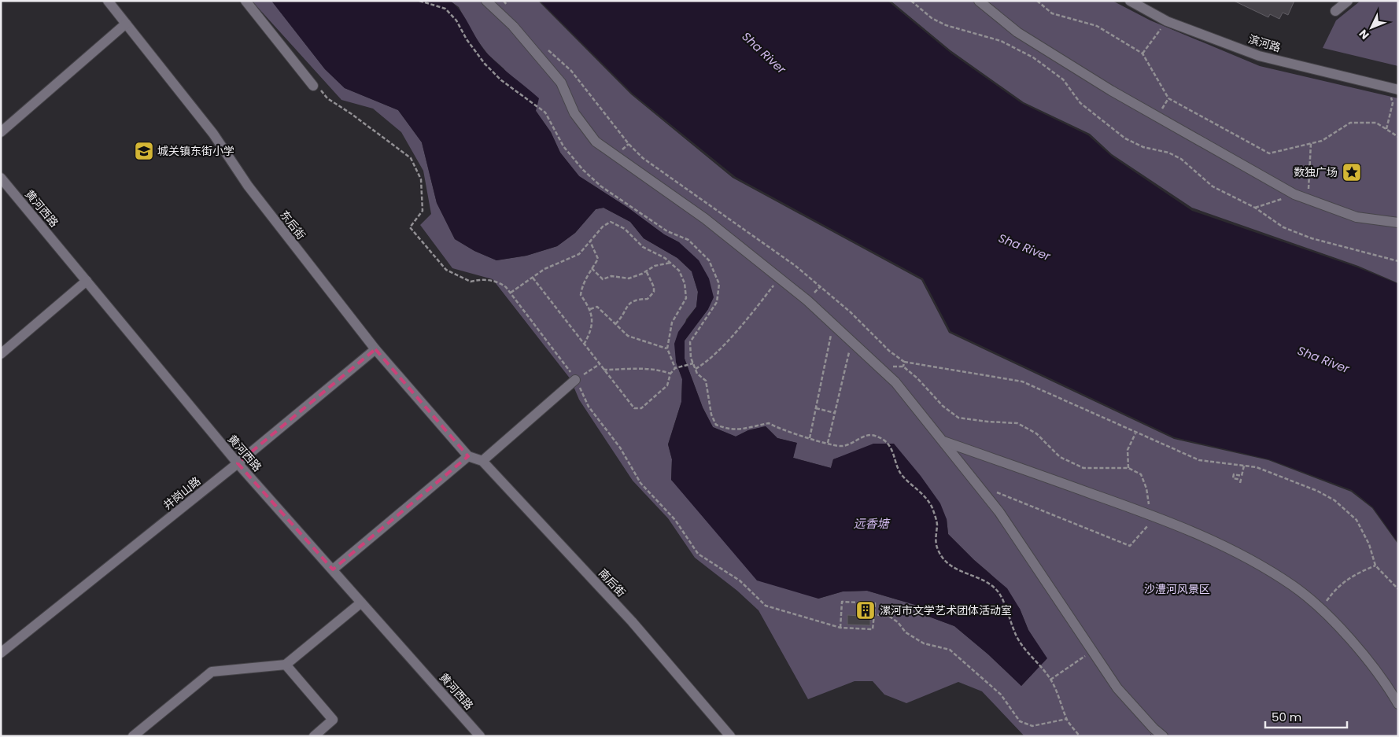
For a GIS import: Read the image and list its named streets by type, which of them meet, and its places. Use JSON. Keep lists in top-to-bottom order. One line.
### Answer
{"streets":{"street":["滨河路","黄河西路","东后街","井岗山路","南后街"]},"crossings":[["黄河西路","井岗山路"],["东后街","井岗山路"],["东后街","南后街"]],"water":["Sha River","远香塘"],"parks":["沙澧河风景区"],"places":{"school or university":["城关镇东街小学"],"place":["数独广场"],"building":["漯河市文学艺术团体活动室"]},"scale_bar":"50 m","north":"bottom left"}
